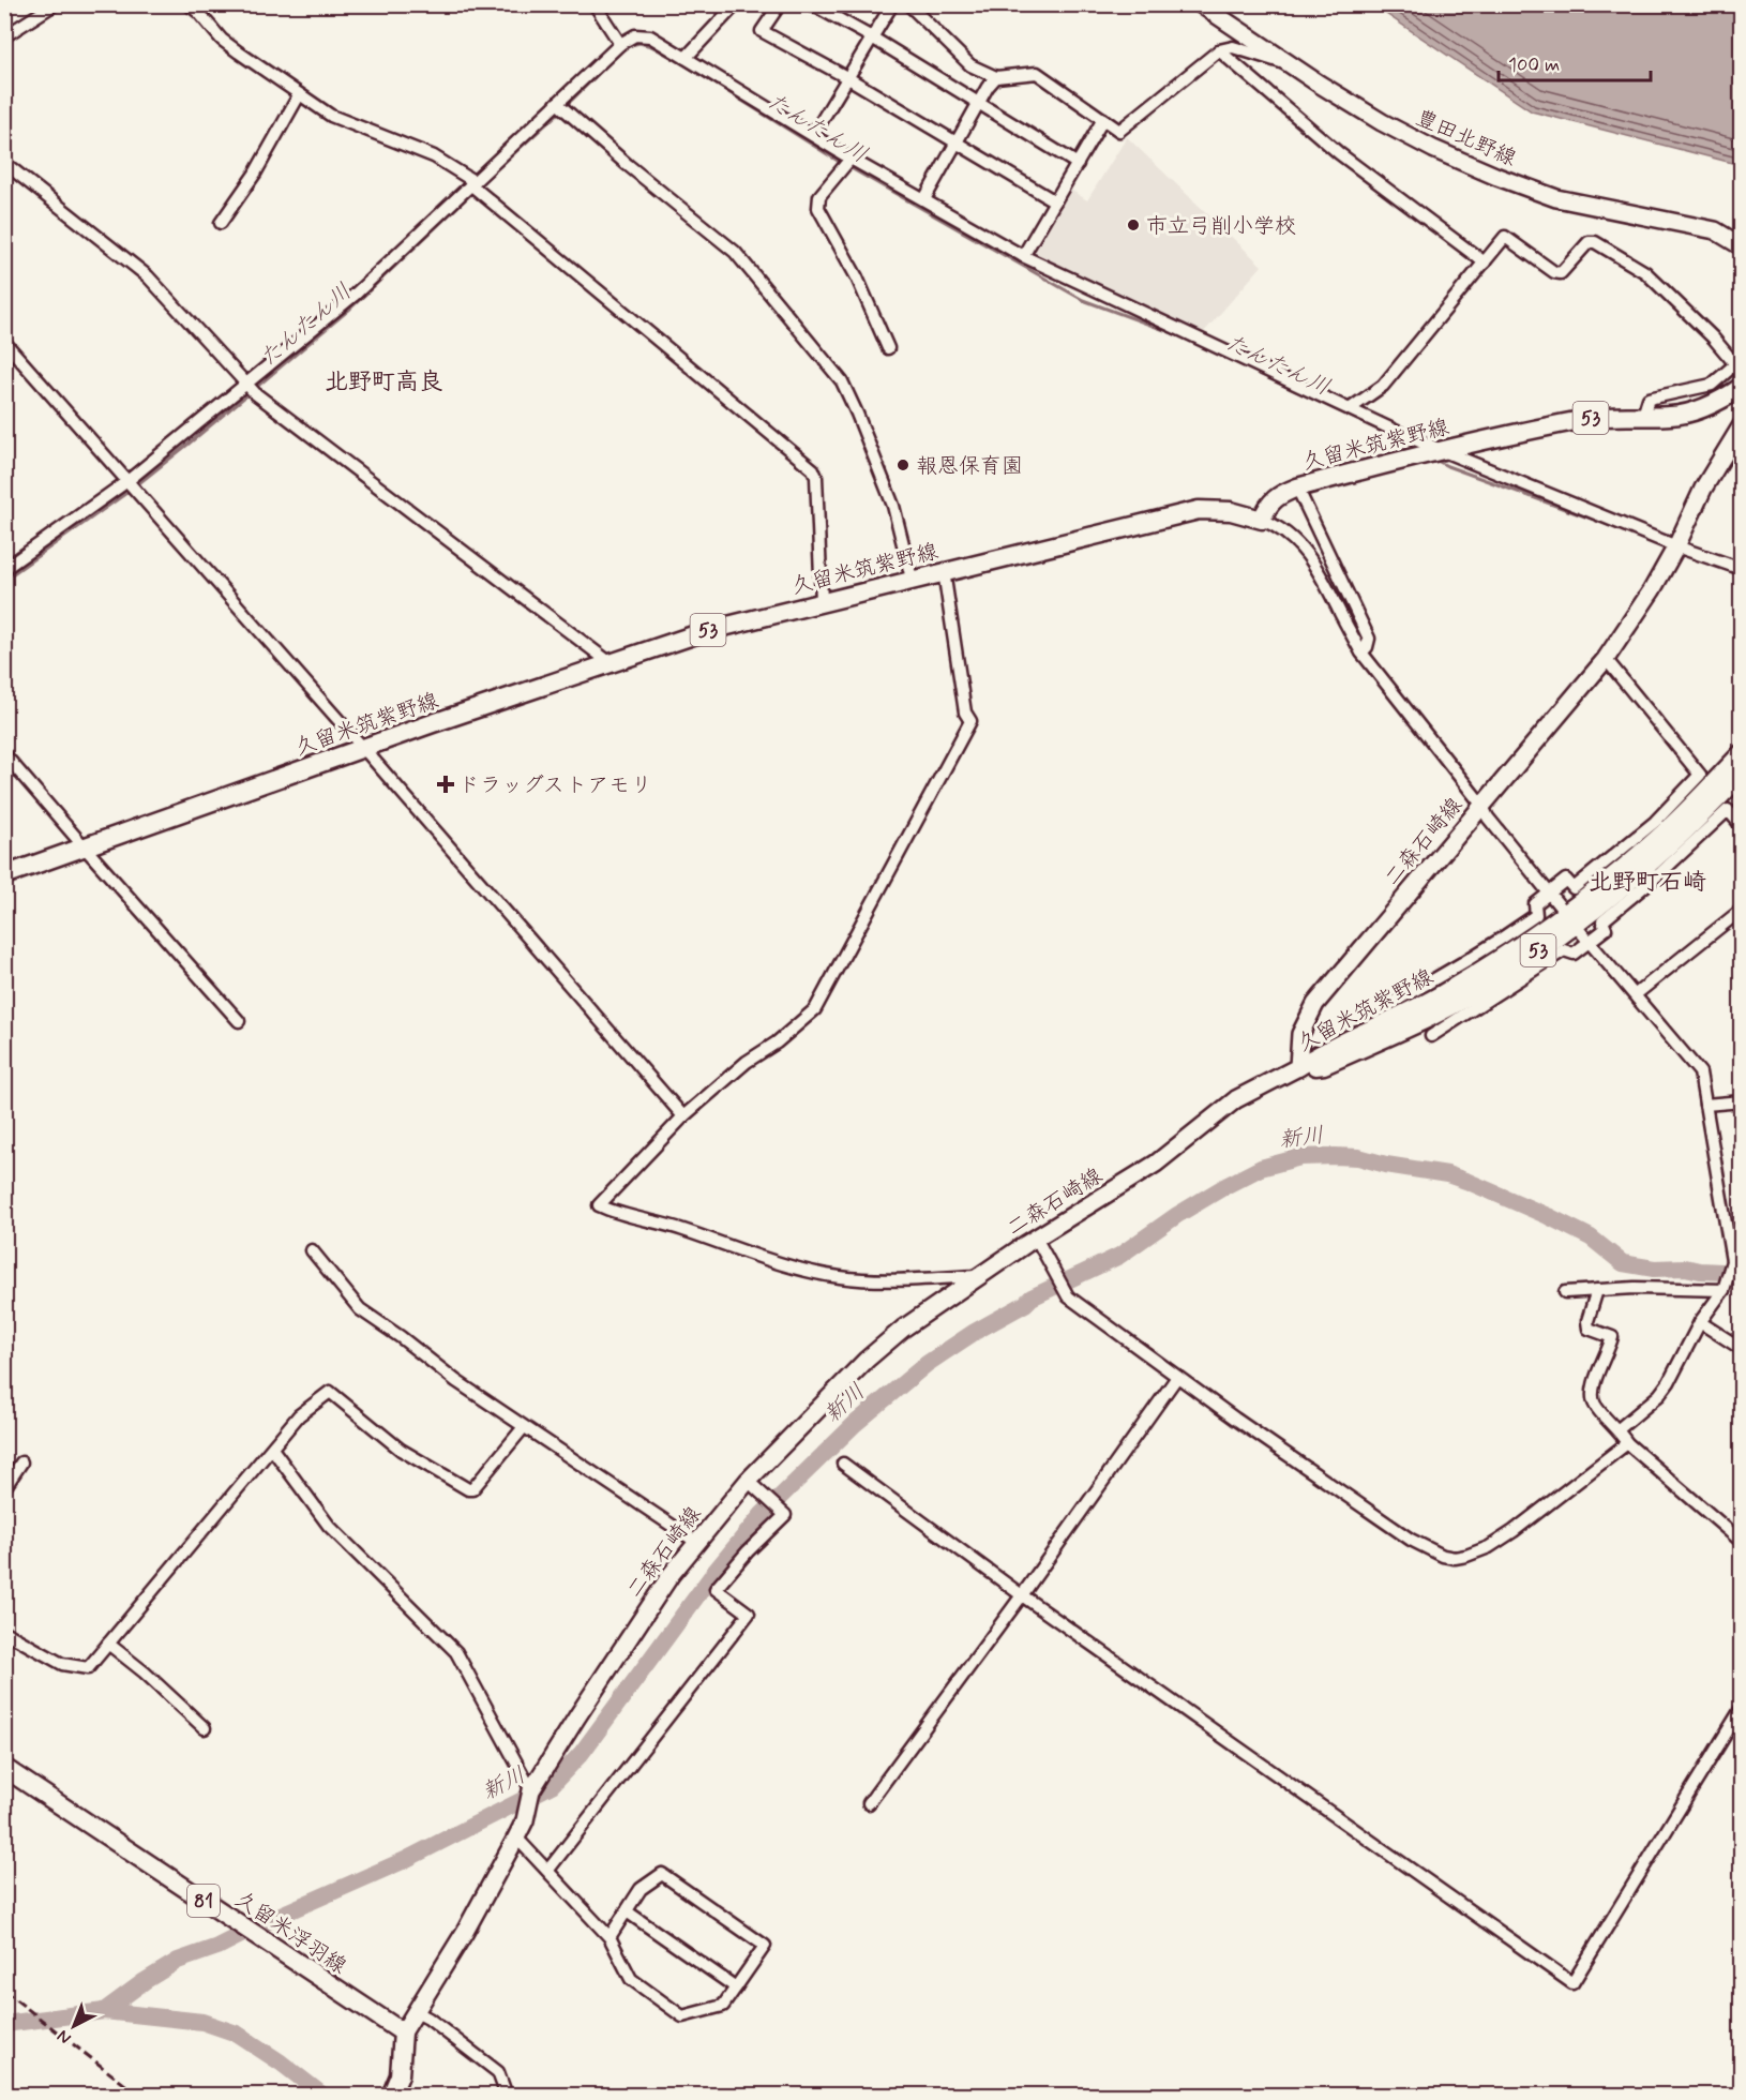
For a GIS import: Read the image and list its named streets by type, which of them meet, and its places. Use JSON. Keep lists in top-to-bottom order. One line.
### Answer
{"streets":{"main road":["豊田北野線","53","久留米筑紫野線","二森石崎線","81","久留米浮羽線"]},"crossings":[["久留米筑紫野線","二森石崎線"],["二森石崎線","久留米浮羽線"]],"districts":["北野町高良","北野町石崎"],"water":["たんたん川","新川"],"places":{"other":["市立弓削小学校","報恩保育園"],"health":["ドラッグストアモリ"]},"scale_bar":"100 m","north":"bottom left"}
